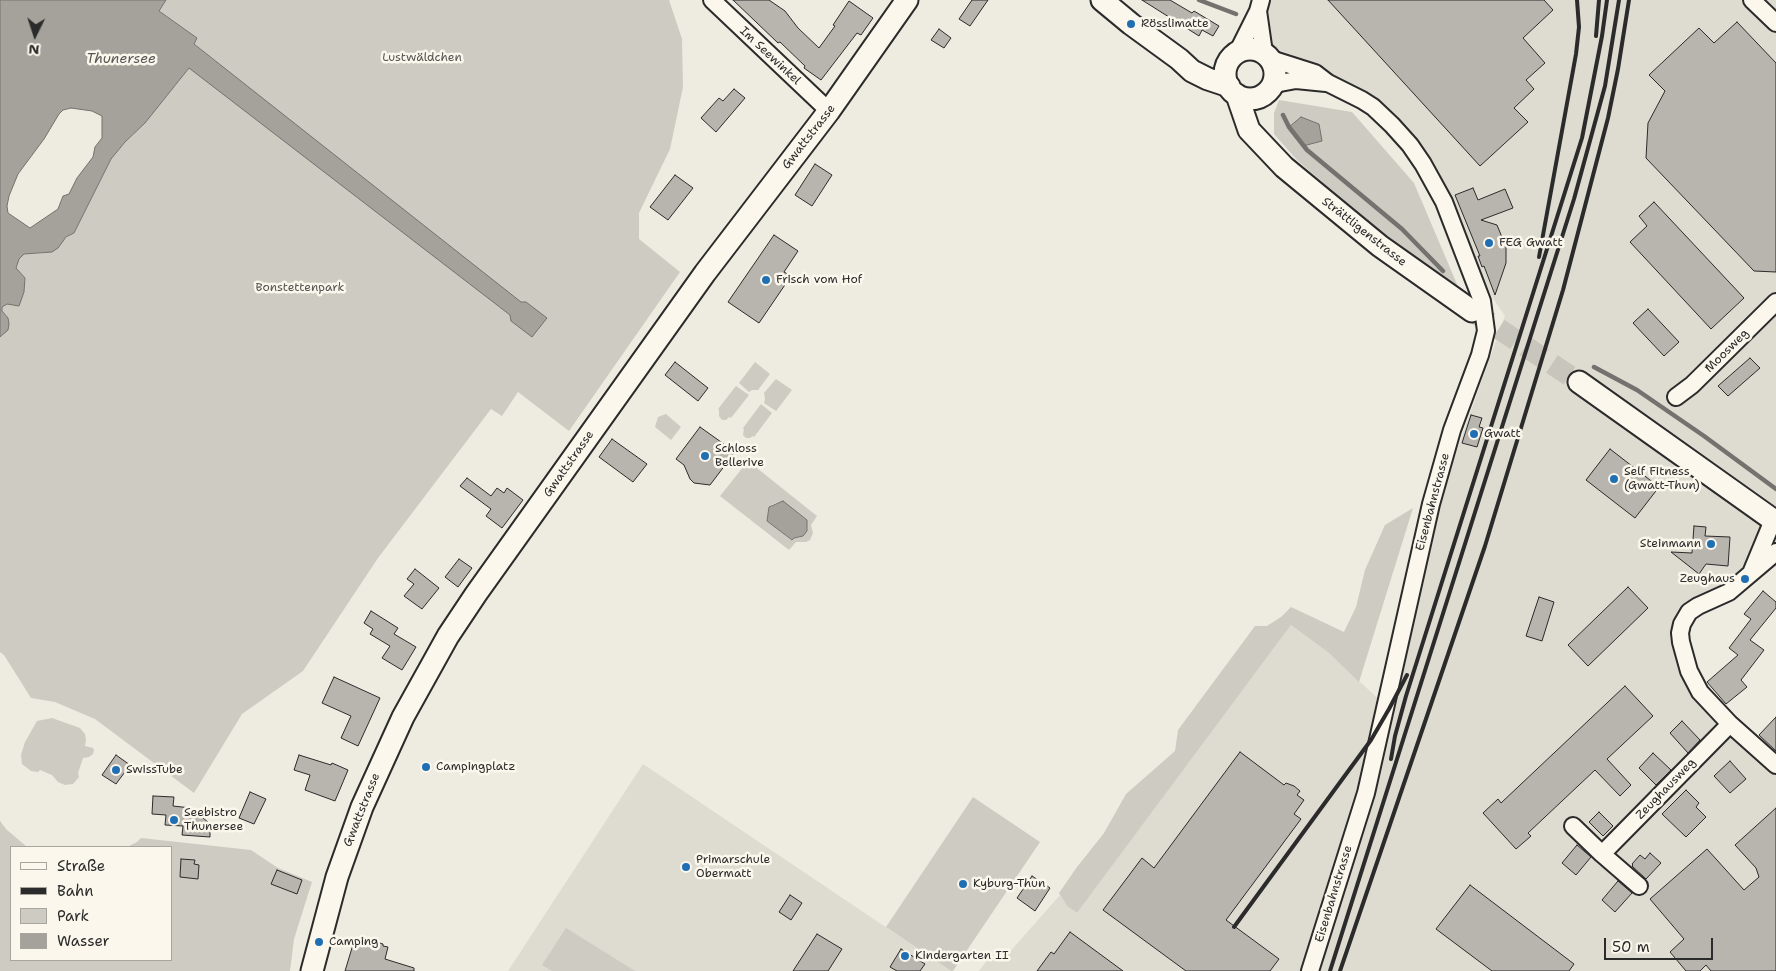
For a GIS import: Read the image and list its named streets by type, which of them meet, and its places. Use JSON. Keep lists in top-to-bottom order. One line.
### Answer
{"streets":{"main road":["Gwattstrasse","Strättligenstrasse"],"street":["Im Seewinkel","Moosweg","Eisenbahnstrasse","Zeughausweg"]},"crossings":[["Im Seewinkel","Gwattstrasse"],["Strättligenstrasse","Eisenbahnstrasse"]],"water":["Thunersee"],"parks":["Lustwäldchen","Bonstettenpark"],"places":["Rösslimatte","FEG Gwatt","Frisch vom Hof","Gwatt","Schloss Bellerive","Self Fitness (Gwatt-Thun)","Steinmann","Zeughaus","Campingplatz","SwissTube","Seebistro Thunersee","Primarschule Obermatt","Kyburg-Thun","Camping","Kindergarten II"],"legend":["Straße","Bahn","Park","Wasser"],"scale_bar":"50 m","north":"bottom"}
